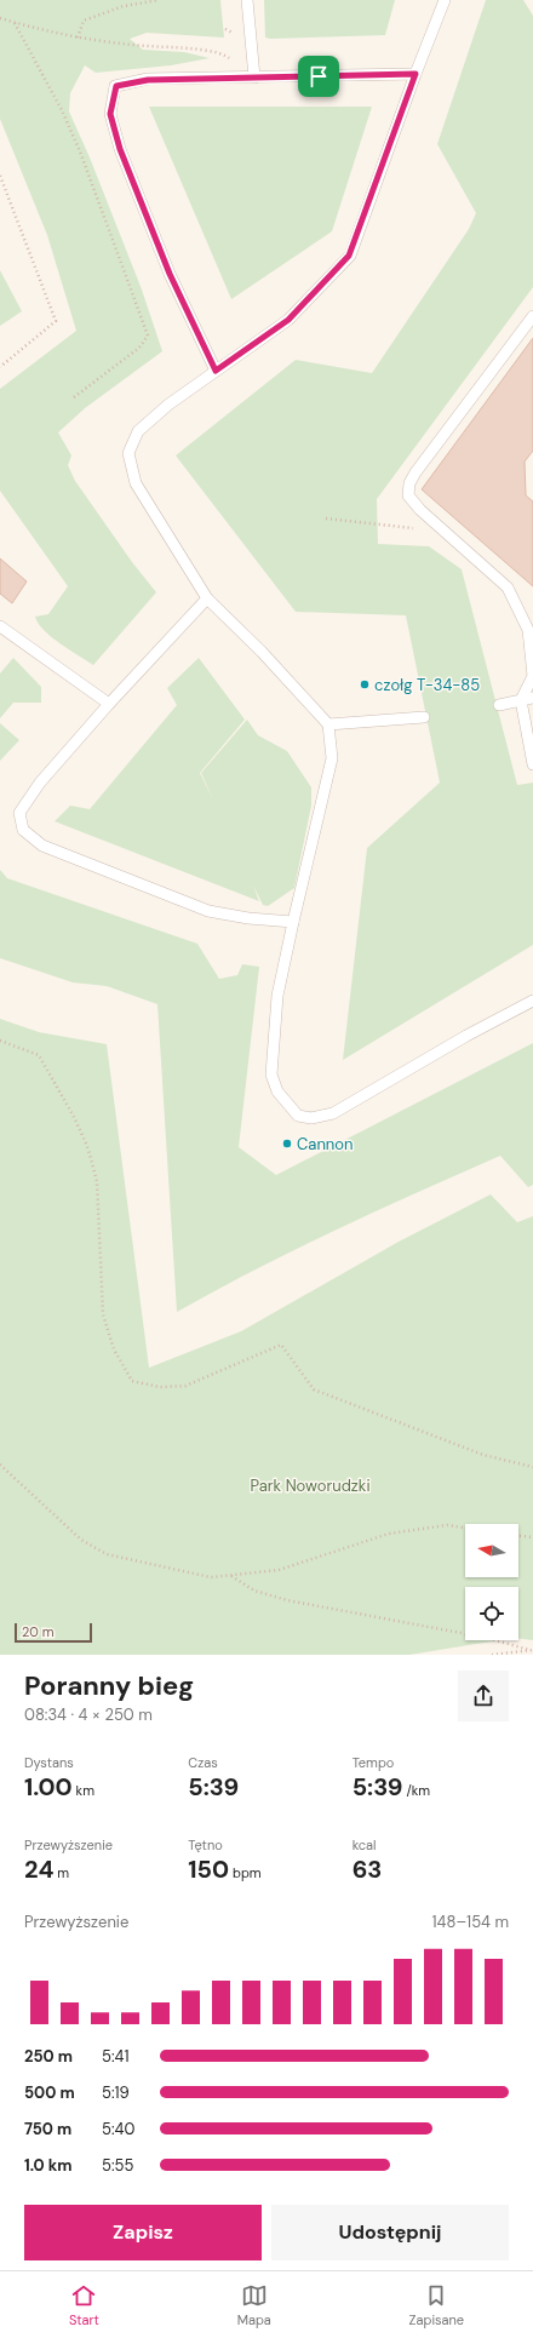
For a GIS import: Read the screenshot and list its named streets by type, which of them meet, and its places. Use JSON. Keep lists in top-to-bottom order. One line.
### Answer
{"parks":["Park Noworudzki"],"places":["czołg T-34-85","Cannon"],"scale_bar":"20 m","north":"left","page":{"scale":"20 m","heading":["Poranny bieg","08:34 · 4 × 250 m"],"stats":[["Dystans","1.00 km"],["Czas","5:39"],["Tempo","5:39 /km"],["Przewyższenie","24 m"],["Tętno","150 bpm"],["kcal","63"]],"chart":["Przewyższenie","148–154 m"],"list":[{"name":"250 m","note":"5:41"},{"name":"500 m","note":"5:19"},{"name":"750 m","note":"5:40"},{"name":"1.0 km","note":"5:55"}],"buttons":["Zapisz","Udostępnij"],"tabs":["Start","Mapa","Zapisane"]}}
